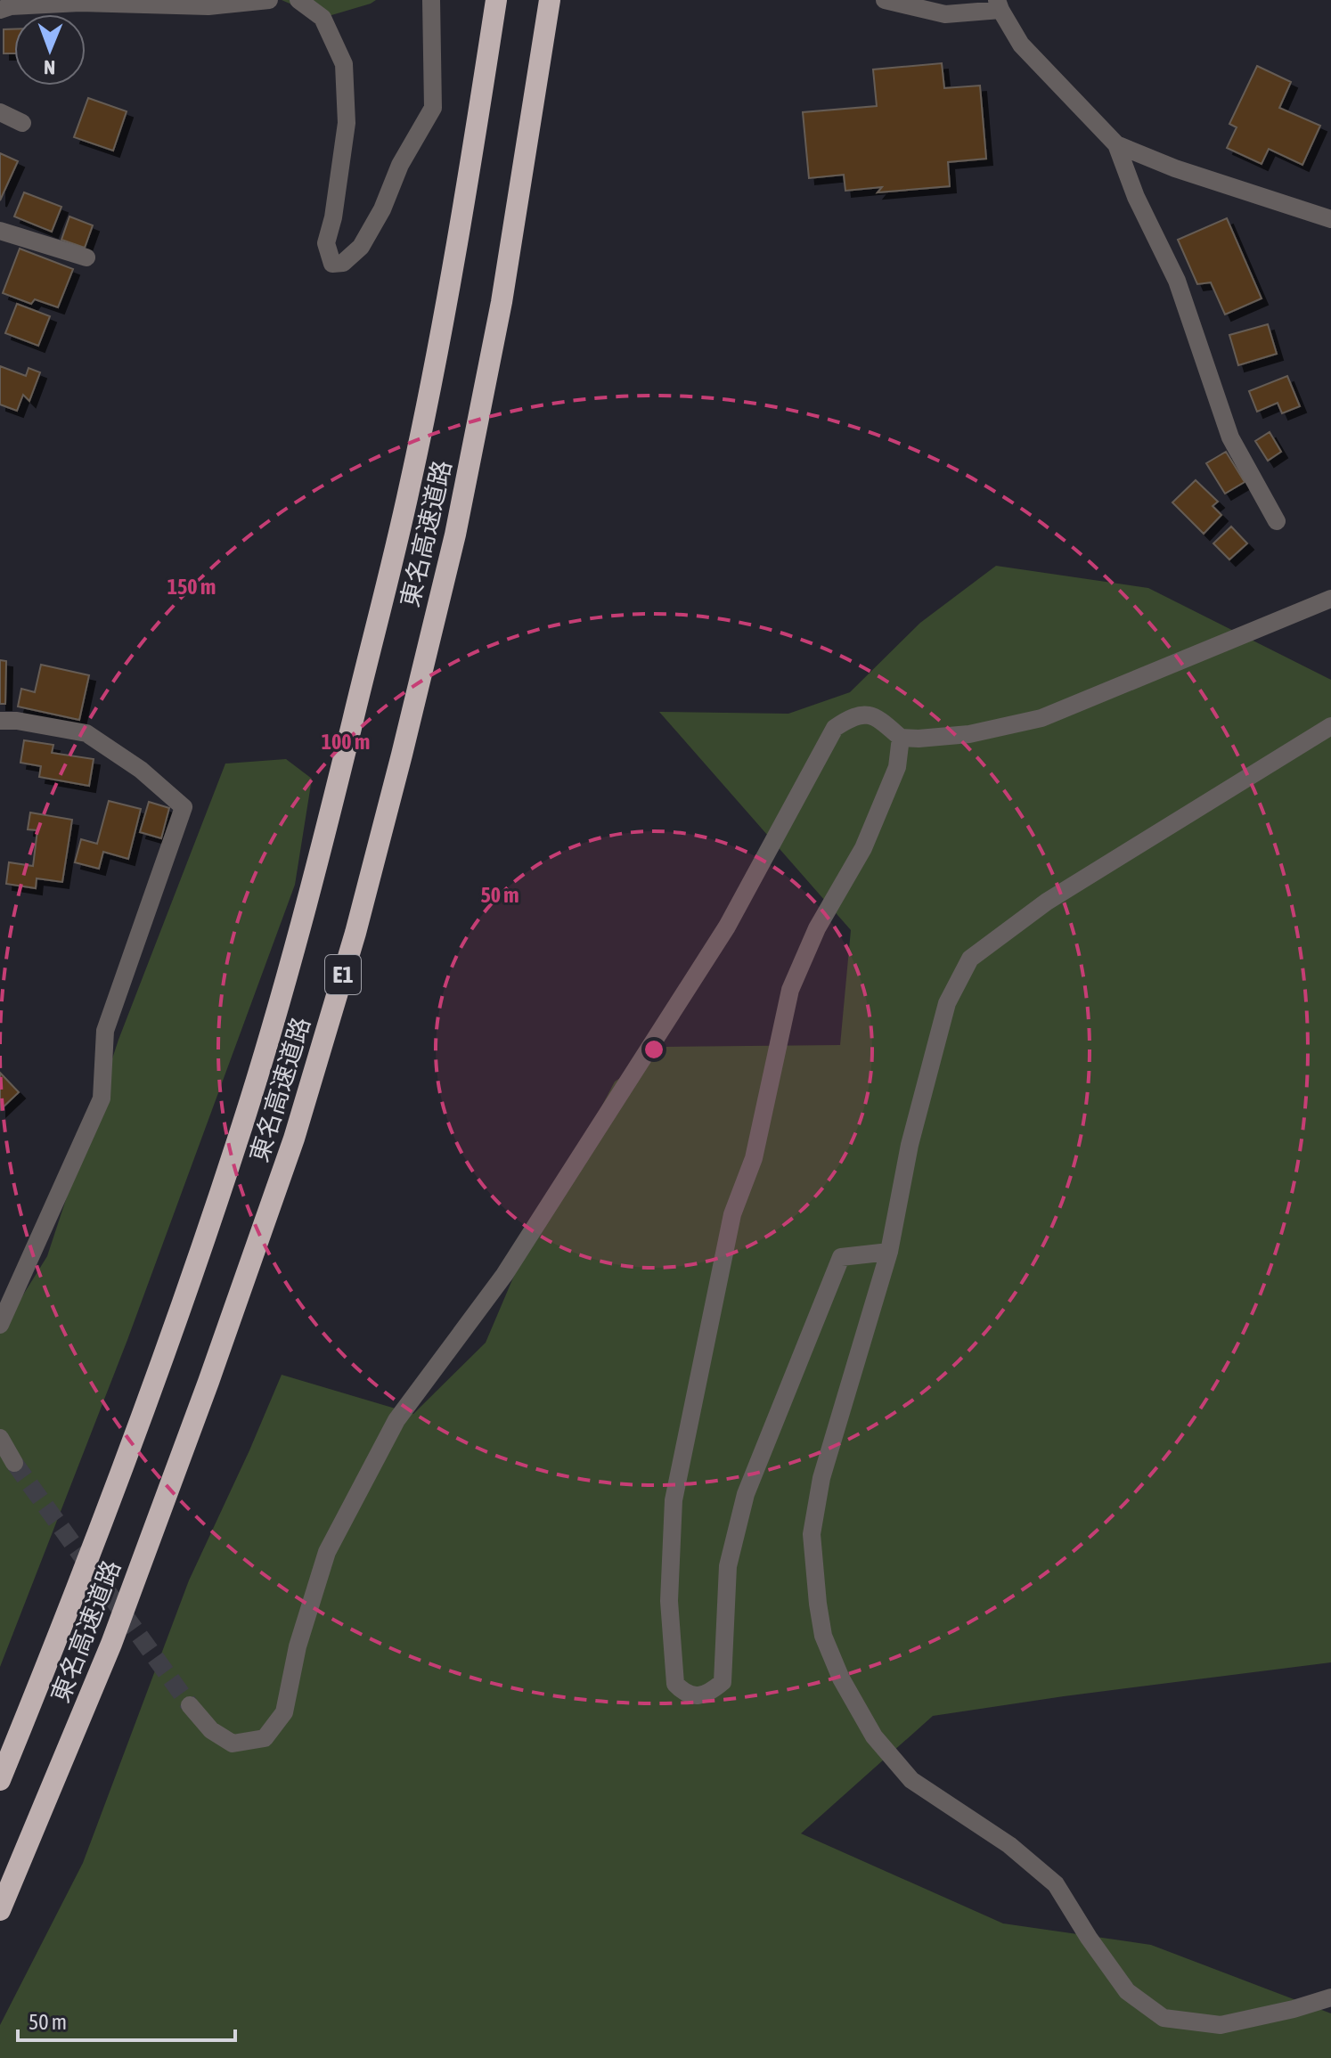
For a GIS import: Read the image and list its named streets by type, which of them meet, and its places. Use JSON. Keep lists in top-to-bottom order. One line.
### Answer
{"streets":{"highway":["東名高速道路","E1"]},"scale_bar":"50 m","north":"bottom","rings":["150 m","100 m","50 m"]}
